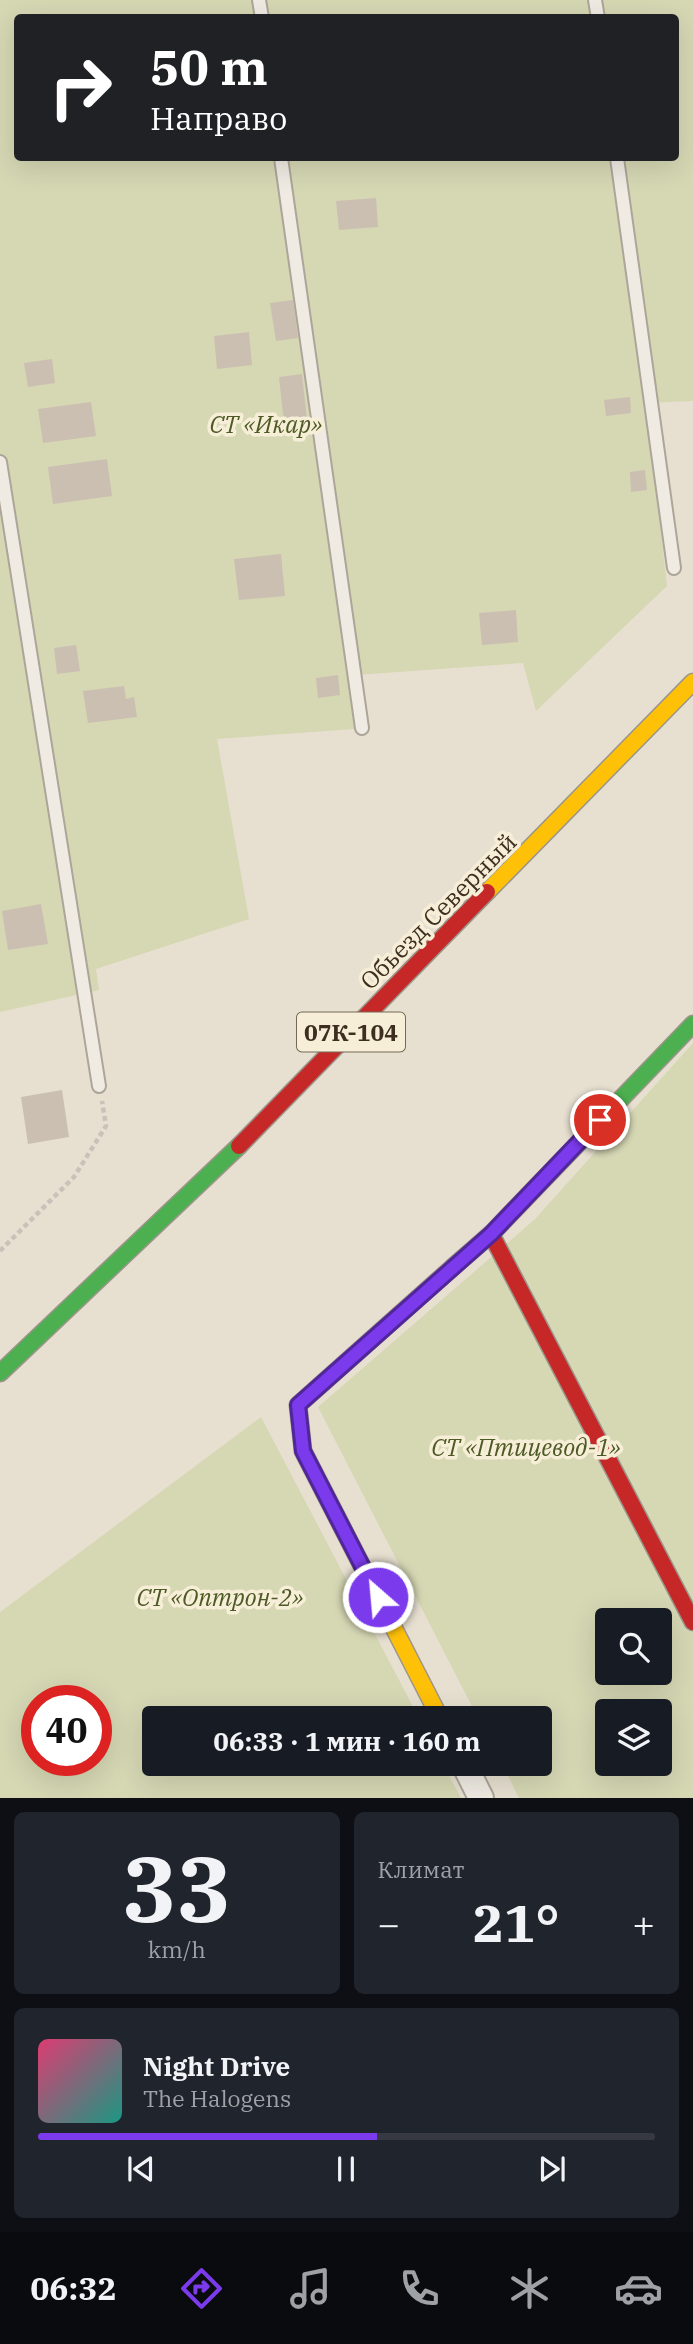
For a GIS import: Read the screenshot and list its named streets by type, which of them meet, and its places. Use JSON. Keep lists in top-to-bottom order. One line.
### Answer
{"streets":{"main road":["Обьезд Северный","07К-104"]},"parks":["СТ «Икар»","СТ «Птицевод-1»","СТ «Оптрон-2»"],"page":{"turn":["50 m","Направо"],"limit":"40","trip":"06:33 · 1 мин · 160 m","tile":[["33","km/h"],"Климат"],"heat":["−","21°","+"],"song":["Night Drive","The Halogens"],"tabs":"06:32"}}
